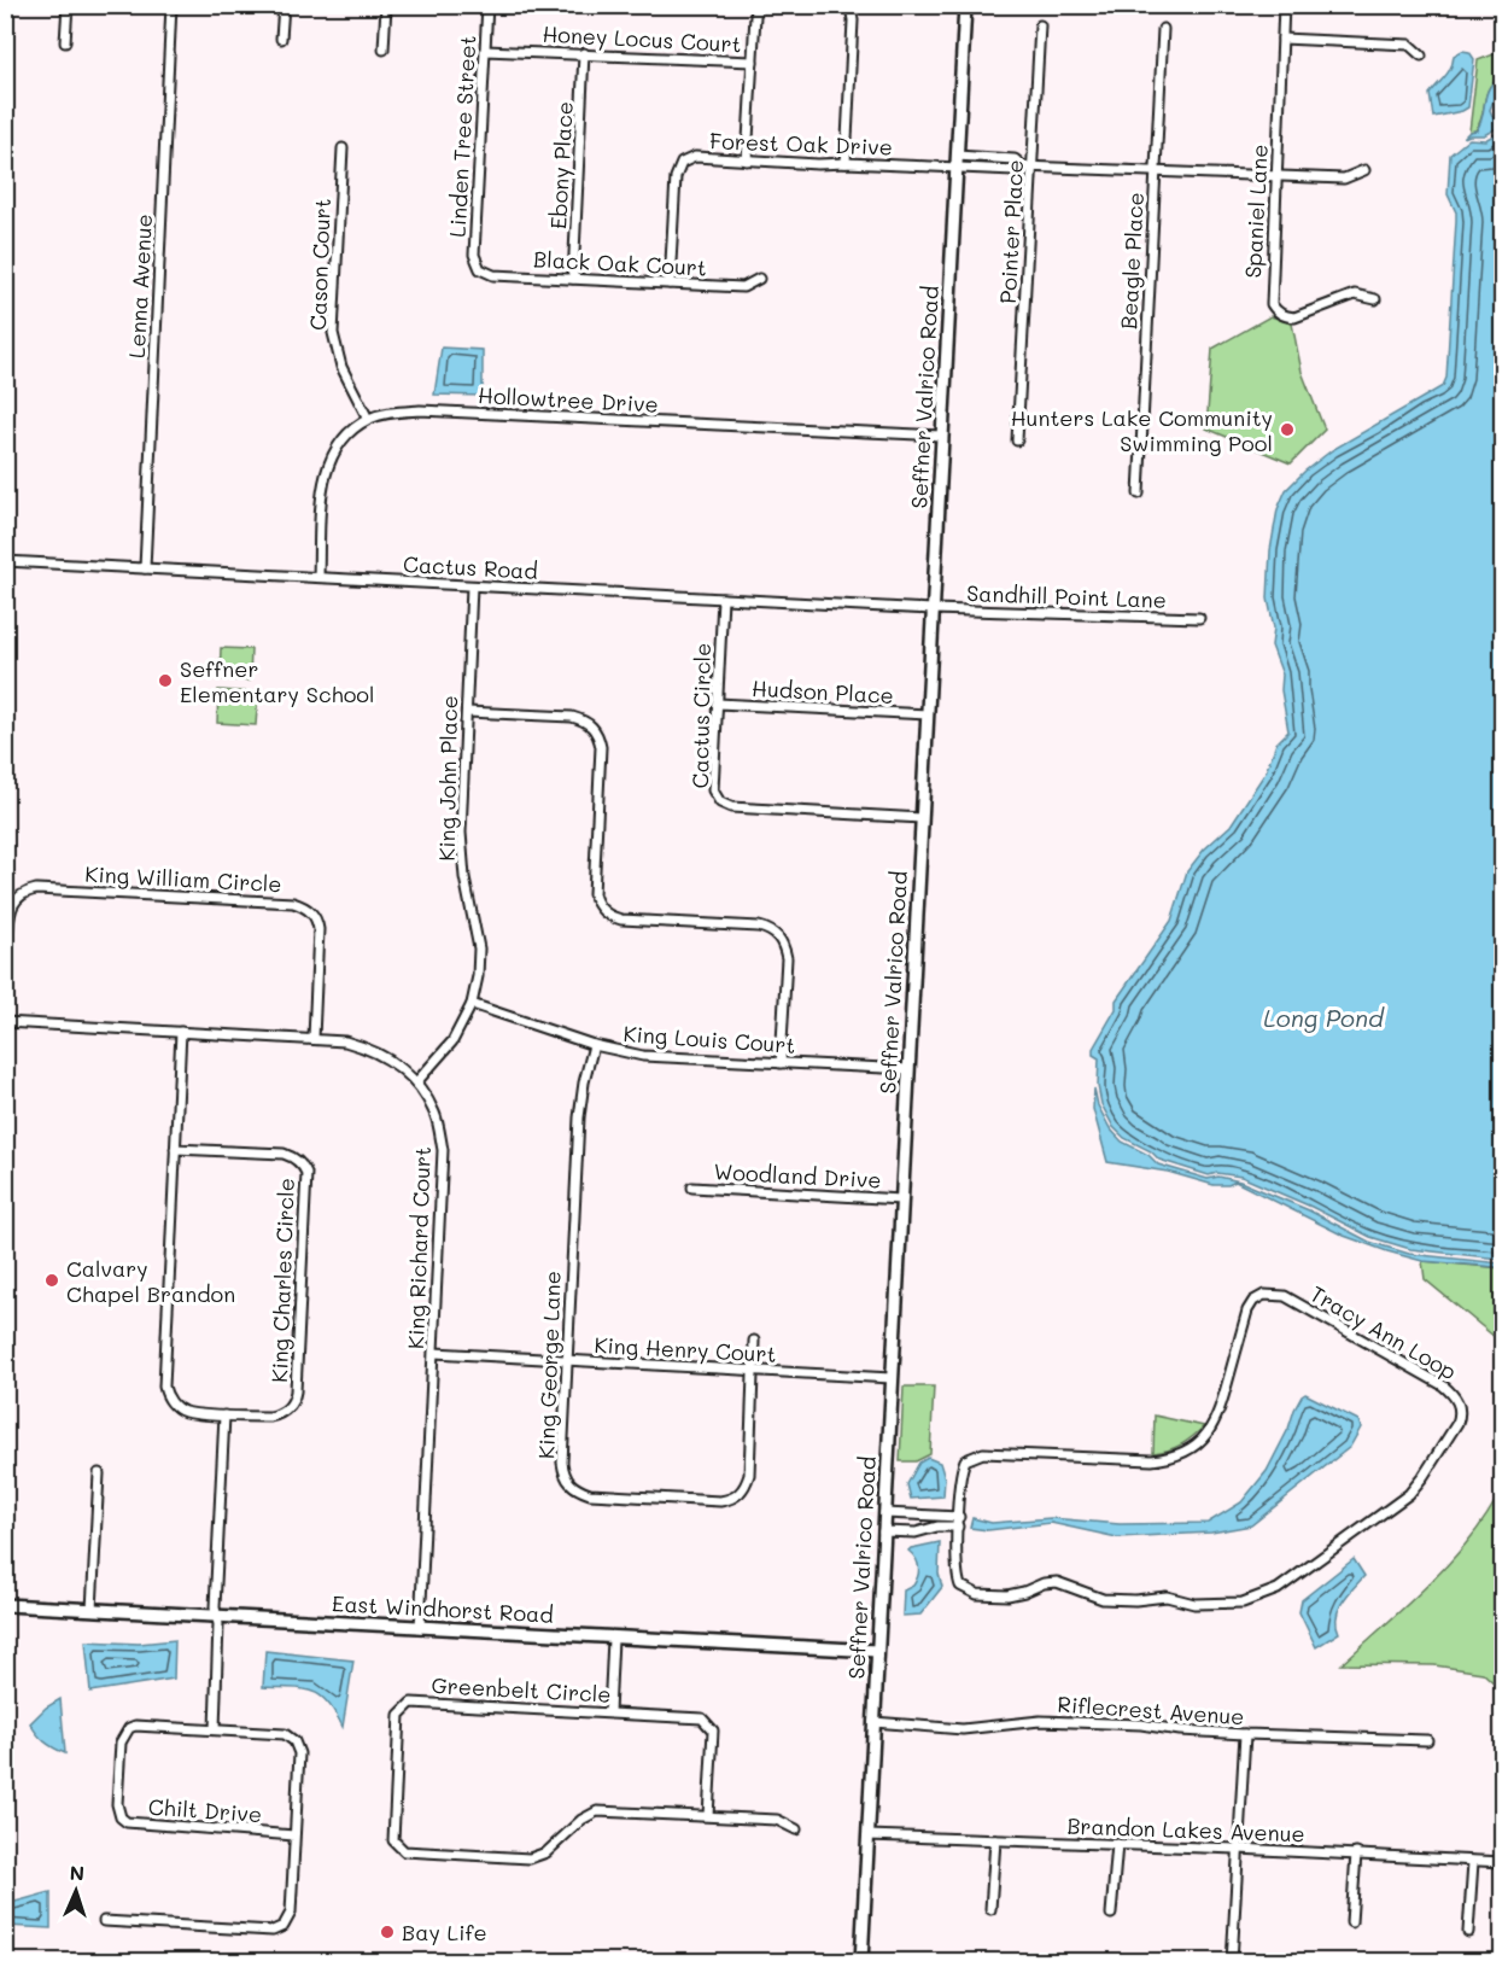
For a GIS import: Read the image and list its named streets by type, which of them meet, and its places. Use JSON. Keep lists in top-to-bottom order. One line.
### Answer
{"streets":{"street":["Honey Locus Court","Linden Tree Street","Forest Oak Drive","Ebony Place","Spaniel Lane","Pointer Place","Beagle Place","Black Oak Court","Cason Court","Lenna Avenue","Seffner Valrico Road","Hollowtree Drive","Cactus Road","Sandhill Point Lane","Hudson Place","Cactus Circle","King John Place","King William Circle","King Louis Court","Woodland Drive","King Richard Court","King Charles Circle","Tracy Ann Loop","King Henry Court","King George Lane","East Windhorst Road","Greenbelt Circle","Riflecrest Avenue","Chilt Drive","Brandon Lakes Avenue"]},"crossings":[["Honey Locus Court","Linden Tree Street"],["Honey Locus Court","Ebony Place"],["Linden Tree Street","Black Oak Court"],["Forest Oak Drive","Spaniel Lane"],["Forest Oak Drive","Pointer Place"],["Forest Oak Drive","Beagle Place"],["Forest Oak Drive","Black Oak Court"],["Forest Oak Drive","Seffner Valrico Road"],["Ebony Place","Black Oak Court"],["Cason Court","Hollowtree Drive"],["Lenna Avenue","Cactus Road"],["Seffner Valrico Road","Hollowtree Drive"],["Seffner Valrico Road","Cactus Road"],["Seffner Valrico Road","Sandhill Point Lane"],["Seffner Valrico Road","Hudson Place"],["Seffner Valrico Road","Cactus Circle"],["Seffner Valrico Road","King Louis Court"],["Seffner Valrico Road","Woodland Drive"],["Seffner Valrico Road","King Henry Court"],["Seffner Valrico Road","East Windhorst Road"],["Seffner Valrico Road","Riflecrest Avenue"],["Seffner Valrico Road","Brandon Lakes Avenue"],["Hollowtree Drive","Cactus Road"],["Cactus Road","Sandhill Point Lane"],["Cactus Road","Cactus Circle"],["Cactus Road","King John Place"],["Hudson Place","Cactus Circle"],["King John Place","King Louis Court"],["King John Place","King Richard Court"],["King William Circle","King Richard Court"],["King Louis Court","King George Lane"],["King Richard Court","King Charles Circle"],["King Richard Court","King Henry Court"],["King Richard Court","East Windhorst Road"],["King Henry Court","King George Lane"]],"water":["Long Pond"],"places":["Hunters Lake Community Swimming Pool","Seffner Elementary School","Calvary Chapel Brandon","Bay Life"],"north":"top"}
